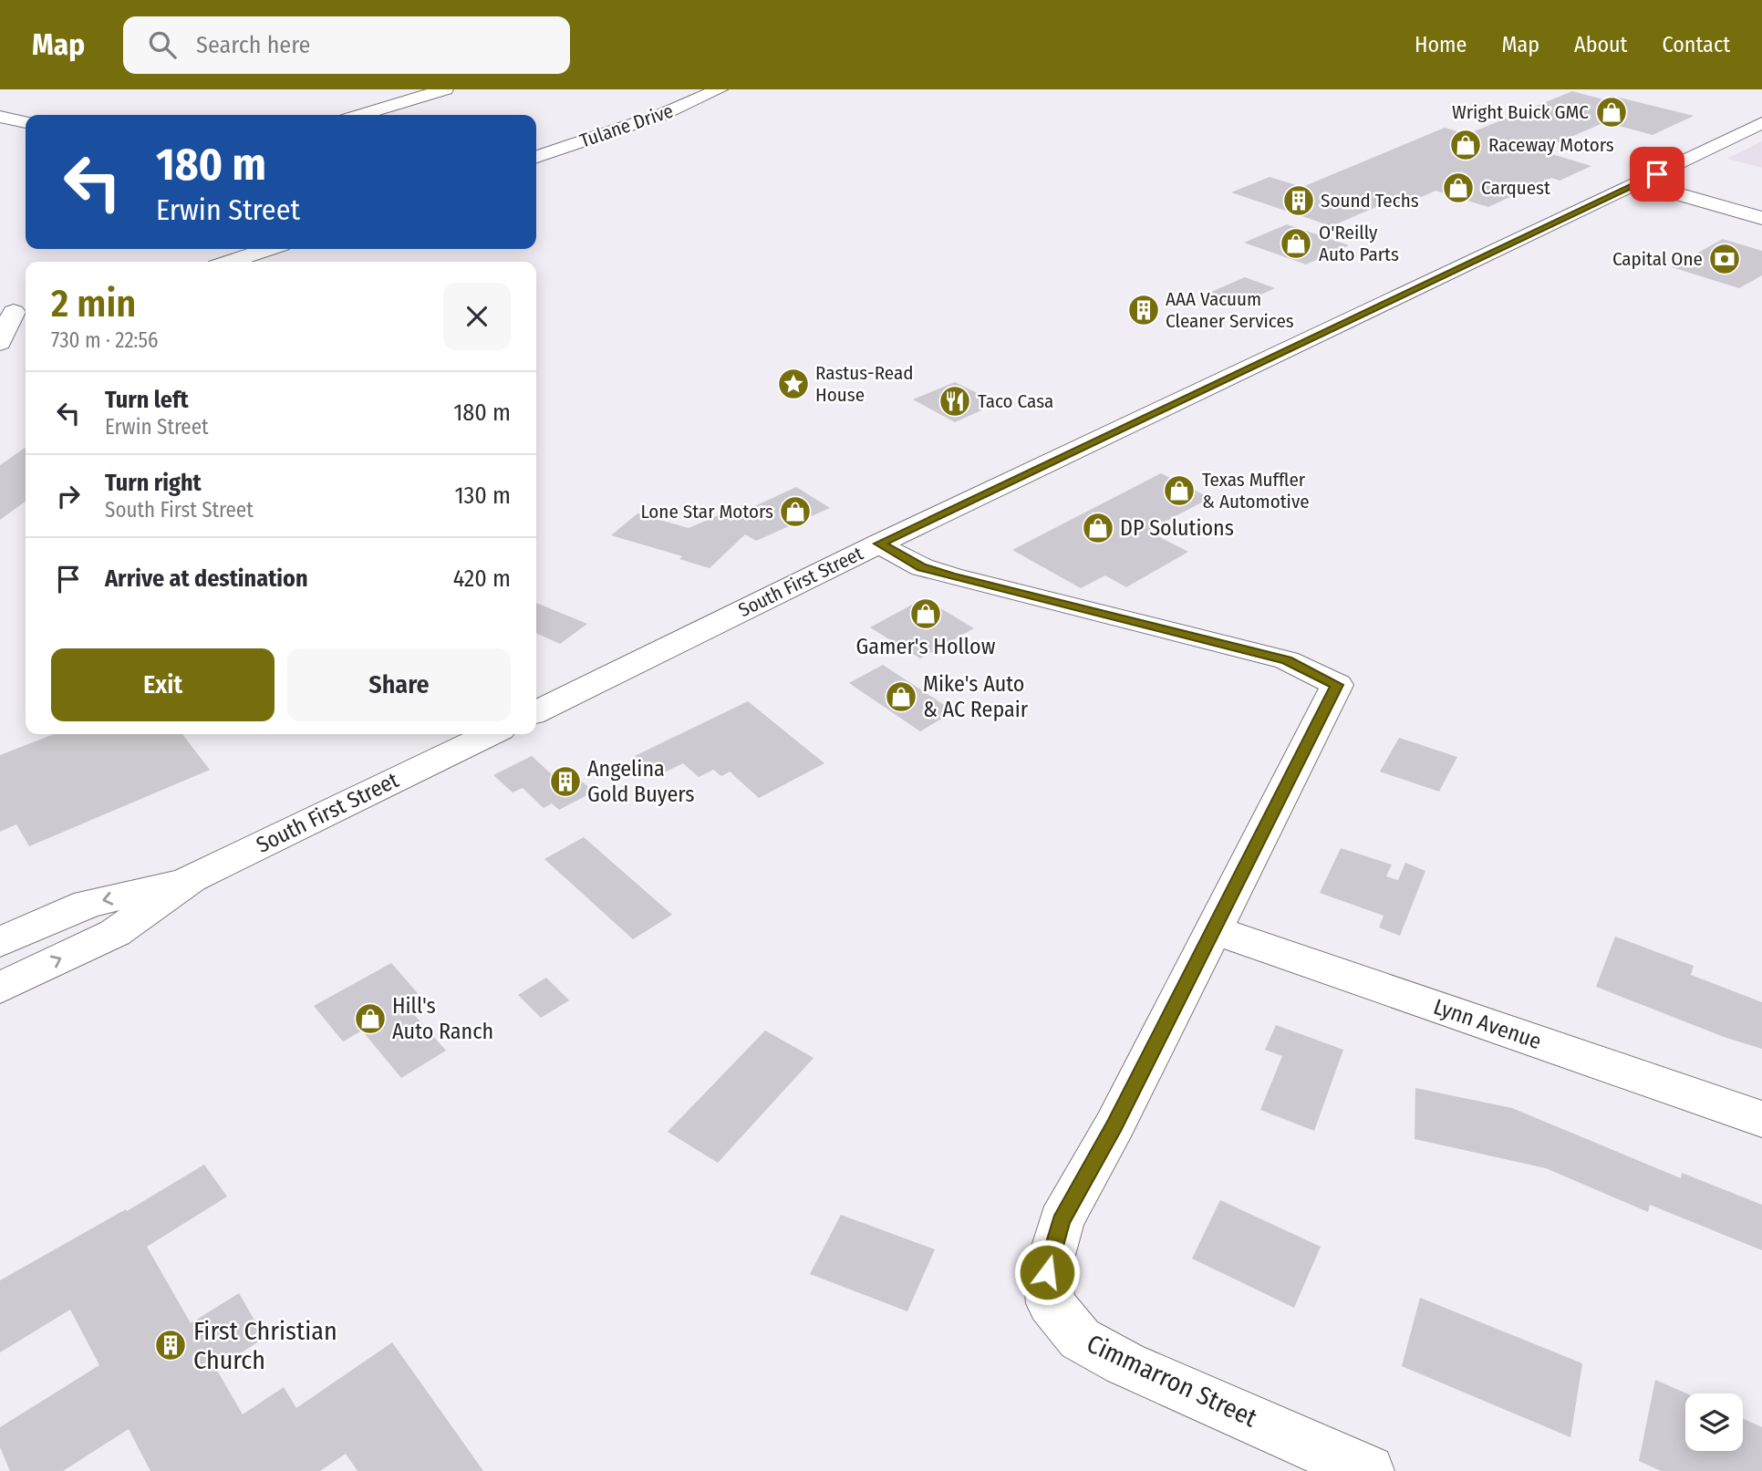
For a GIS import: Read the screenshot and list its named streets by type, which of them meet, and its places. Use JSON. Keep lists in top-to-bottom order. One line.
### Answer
{"streets":{"main road":["Tulane Drive","South First Street","Lynn Avenue","Cimmarron Street"]},"crossings":[["South First Street","Cimmarron Street"],["Lynn Avenue","Cimmarron Street"]],"places":{"shop":["Wright Buick GMC","Raceway Motors","Carquest","O'Reilly Auto Parts","Texas Muffler & Automotive","Lone Star Motors","DP Solutions","Gamer's Hollow","Mike's Auto & AC Repair","Hill's Auto Ranch"],"building":["Sound Techs","AAA Vacuum Cleaner Services","Angelina Gold Buyers","First Christian Church"],"bank":["Capital One"],"place":["Rastus-Read House"],"restaurant":["Taco Casa"]},"page":{"header":"Map","search":"Search here","nav":["Home","Map","About","Contact"],"turn":["180 m","Erwin Street"],"heading":["2 min","730 m · 22:56"],"list":[{"name":"Turn left","note":"Erwin Street","value":"180 m"},{"name":"Turn right","note":"South First Street","value":"130 m"},{"name":"Arrive at destination","value":"420 m"}],"buttons":["Exit","Share"]}}
